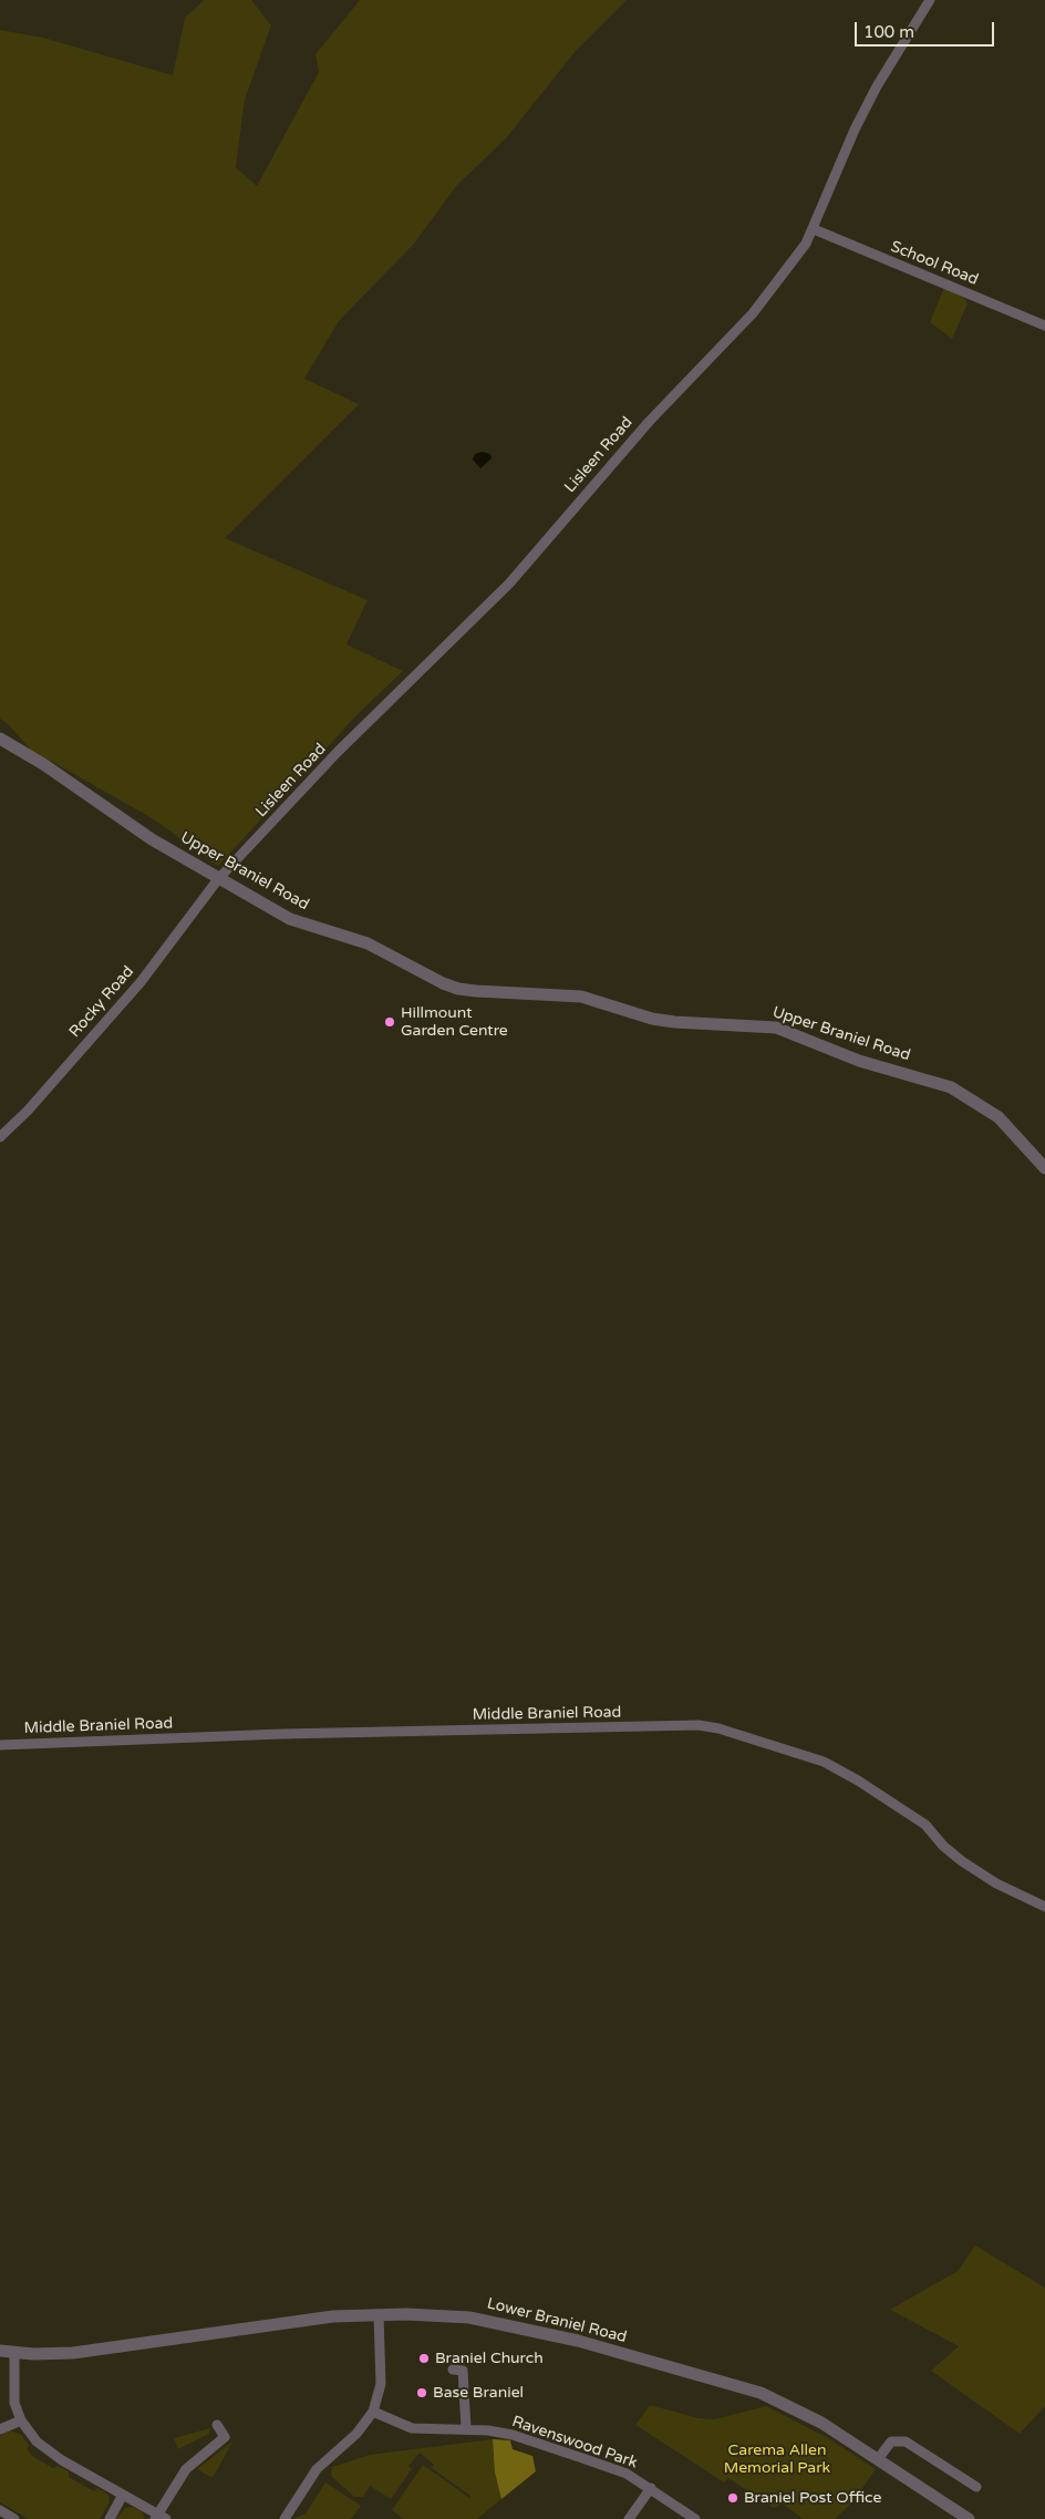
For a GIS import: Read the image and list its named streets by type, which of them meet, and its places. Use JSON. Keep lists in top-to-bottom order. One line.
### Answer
{"streets":{"street":["School Road","Lisleen Road","Upper Braniel Road","Rocky Road","Middle Braniel Road","Lower Braniel Road","Ravenswood Park"]},"crossings":[["School Road","Lisleen Road"],["Lisleen Road","Upper Braniel Road"],["Lisleen Road","Rocky Road"],["Upper Braniel Road","Rocky Road"]],"parks":["Carema Allen Memorial Park"],"places":["Hillmount Garden Centre","Braniel Church","Base Braniel","Braniel Post Office"],"scale_bar":"100 m"}
